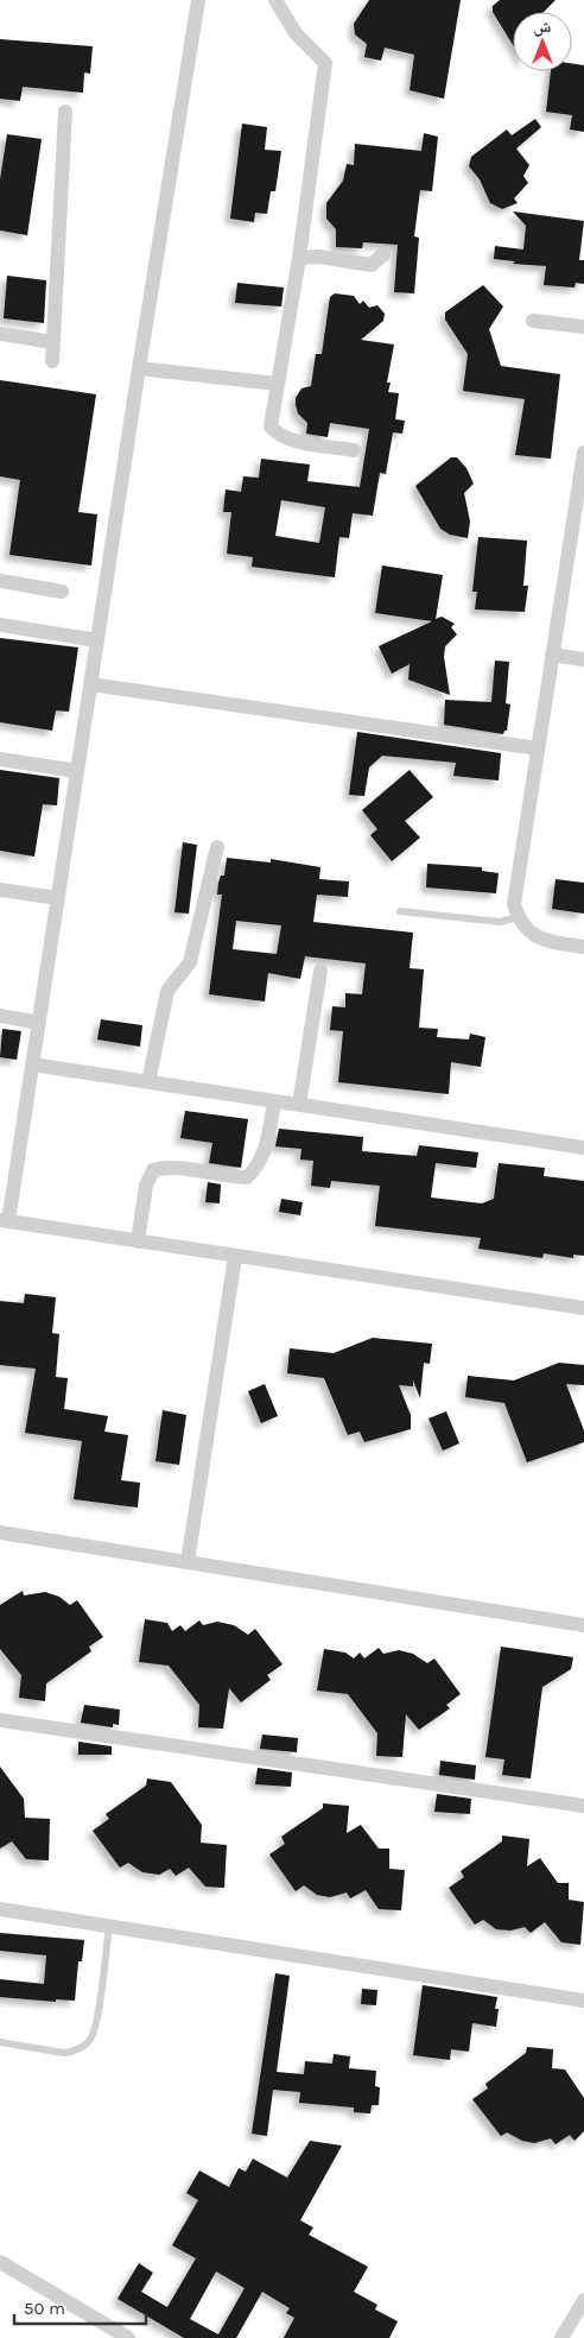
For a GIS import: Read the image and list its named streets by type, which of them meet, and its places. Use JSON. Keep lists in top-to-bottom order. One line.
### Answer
{"scale_bar":"50 m","north":"top"}
